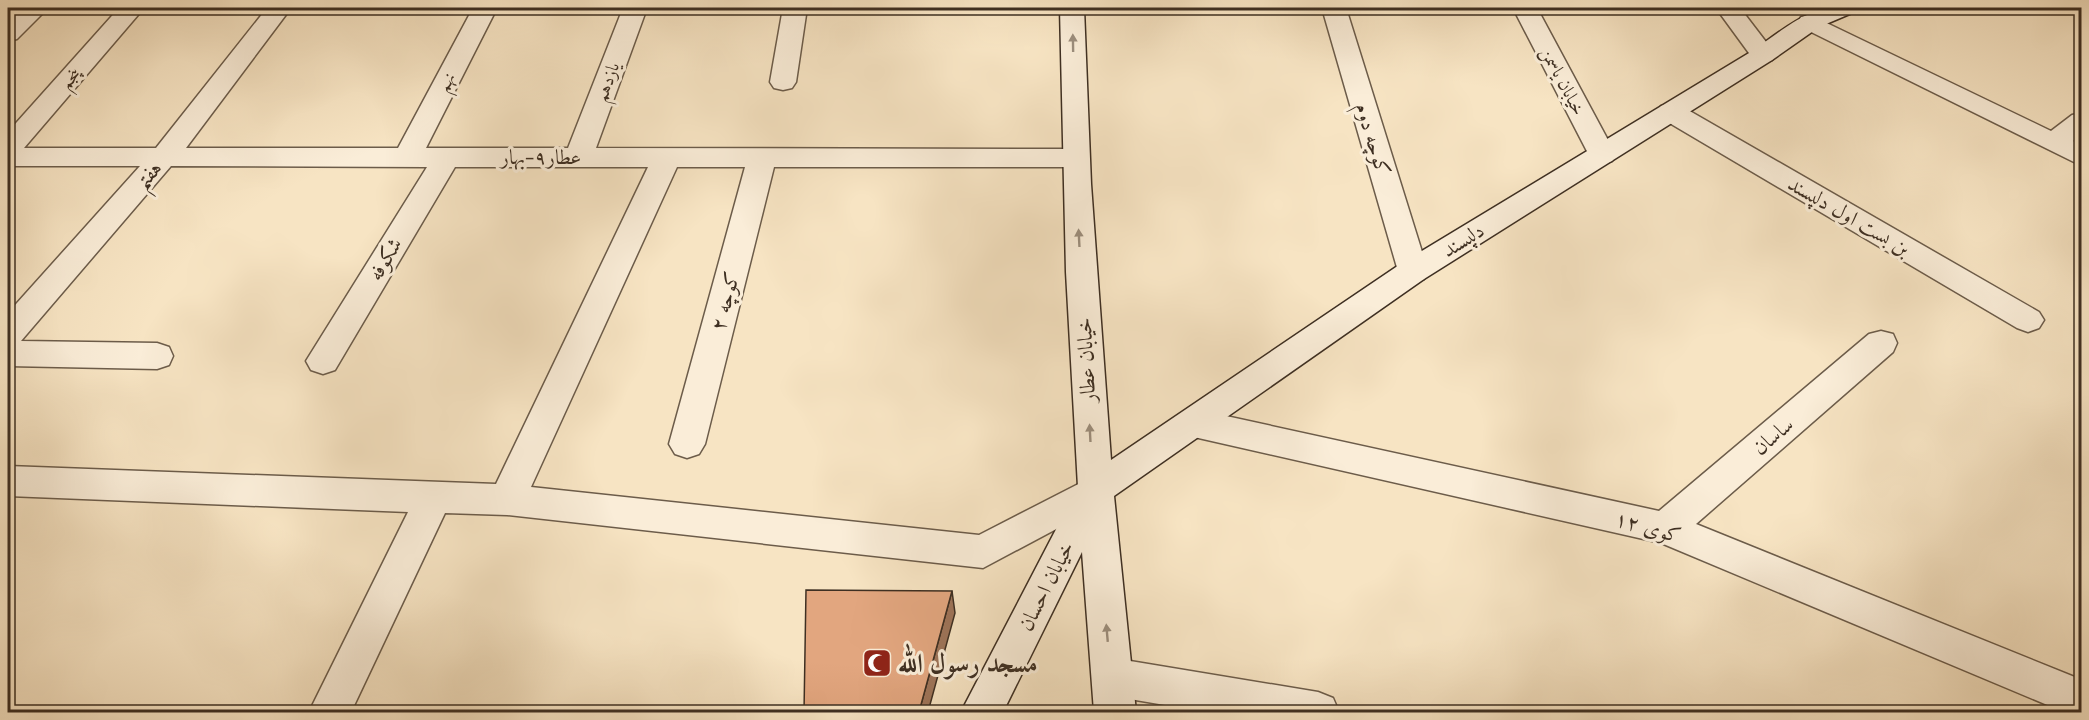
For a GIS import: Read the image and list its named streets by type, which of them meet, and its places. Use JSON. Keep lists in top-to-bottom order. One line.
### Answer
{"streets":{"street":["پنجم","خیابان یاسمن","نهم","یازدهم","کوچه دوم","عطار۹-بهار","هفتم","بن بست اول دلپسند","دلپسند","شکوفه","کوچه ۲","خیابان عطار","ساسان","کوی ۱۲","خیابان احسان"]},"crossings":[["خیابان یاسمن","دلپسند"],["نهم","عطار۹-بهار"],["یازدهم","عطار۹-بهار"],["کوچه دوم","دلپسند"],["عطار۹-بهار","هفتم"],["عطار۹-بهار","شکوفه"],["عطار۹-بهار","کوچه ۲"],["عطار۹-بهار","خیابان عطار"],["بن بست اول دلپسند","دلپسند"],["دلپسند","خیابان عطار"],["دلپسند","کوی ۱۲"],["دلپسند","خیابان احسان"],["خیابان عطار","خیابان احسان"],["ساسان","کوی ۱۲"]],"one_way":["خیابان عطار"],"places":{"mosque":["مسجد رسول الله"]}}
